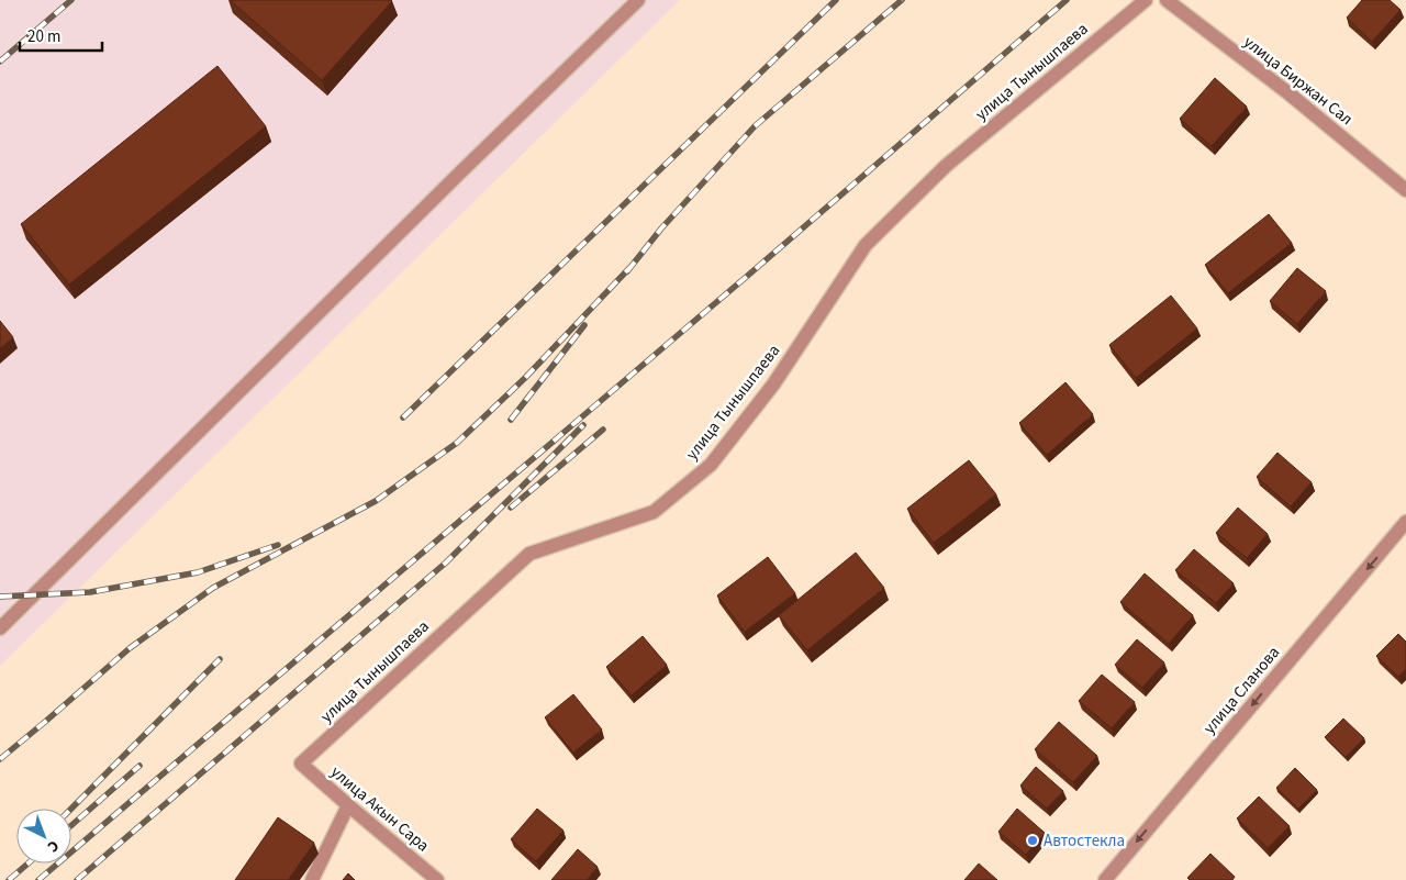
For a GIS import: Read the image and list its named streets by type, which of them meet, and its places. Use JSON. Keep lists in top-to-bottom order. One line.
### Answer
{"streets":{"street":["улица Тынышпаева","улица Биржан Сал","улица Сланова","улица Акын Сара"]},"crossings":[["улица Тынышпаева","улица Акын Сара"]],"one_way":["улица Сланова"],"places":["Автостекла"],"scale_bar":"20 m","north":"bottom right"}
